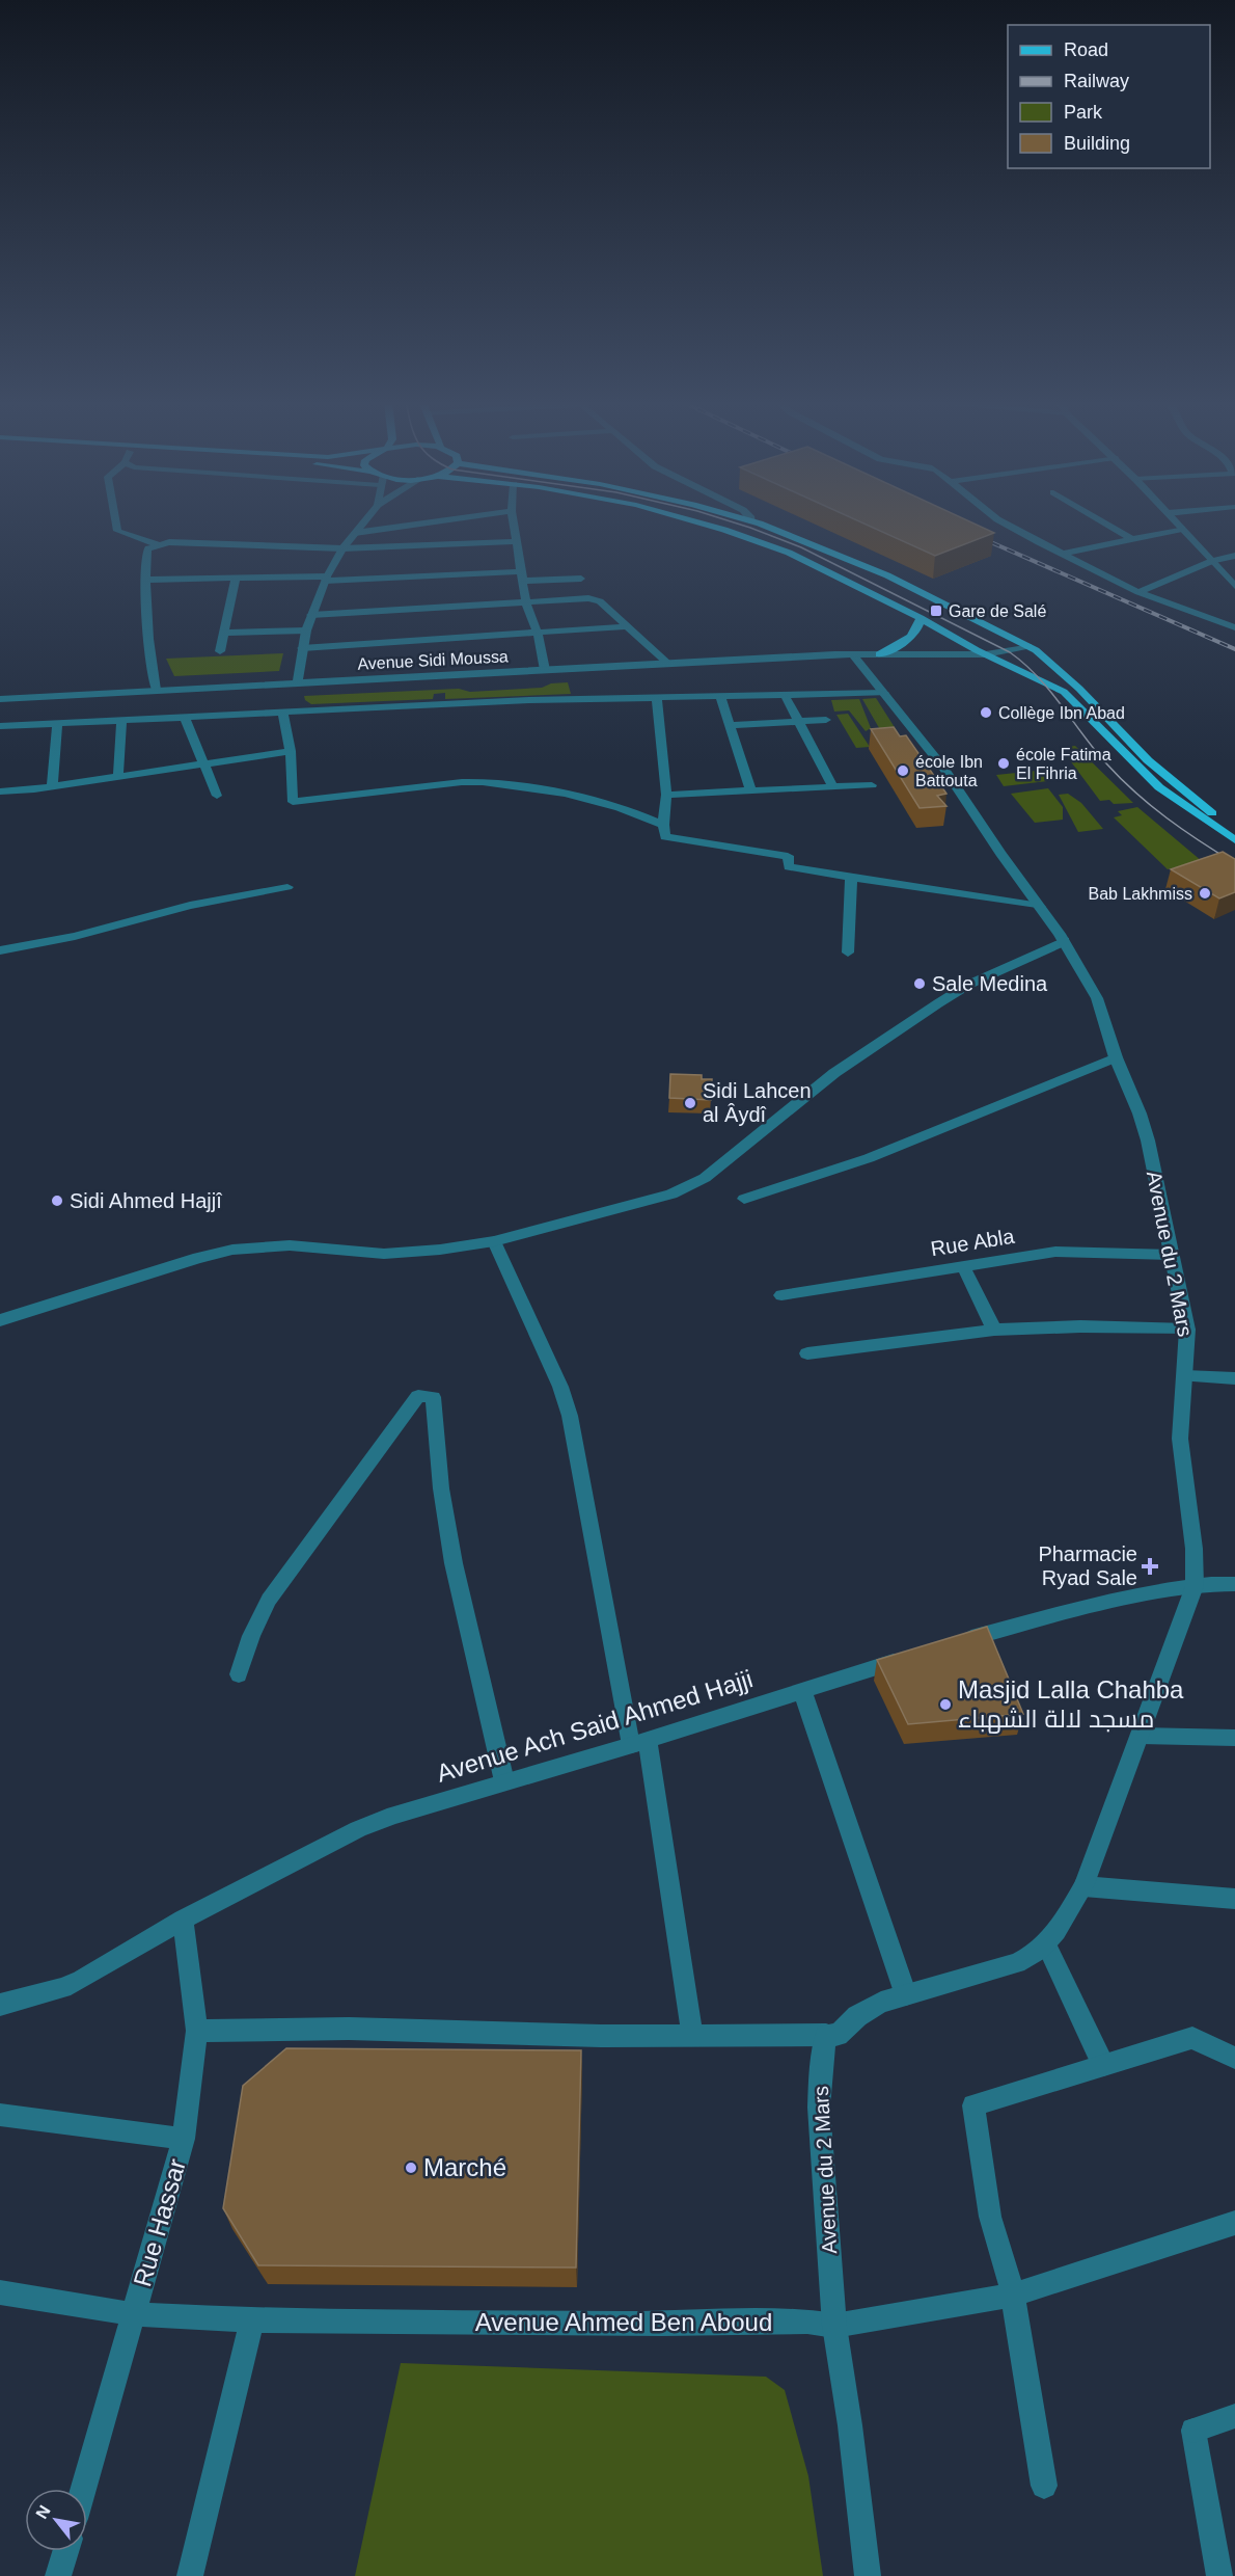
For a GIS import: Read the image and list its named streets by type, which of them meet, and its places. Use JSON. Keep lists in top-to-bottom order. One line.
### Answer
{"streets":{"street":["Avenue Sidi Moussa","Rue Abla","Avenue du 2 Mars","Avenue Ach Said Ahmed Hajji","Rue Hassar","Avenue Ahmed Ben Aboud"]},"crossings":[["Avenue Sidi Moussa","Avenue du 2 Mars"],["Rue Abla","Avenue du 2 Mars"],["Avenue du 2 Mars","Avenue Ahmed Ben Aboud"],["Avenue Ach Said Ahmed Hajji","Rue Hassar"],["Rue Hassar","Avenue Ahmed Ben Aboud"]],"places":{"transit":["Gare de Salé"],"other":["Collège Ibn Abad","école Fatima El Fihria","école Ibn Battouta","Bab Lakhmiss","Sale Medina","Sidi Lahcen al Âydî","Sidi Ahmed Hajjî","Masjid Lalla Chahba مسجد لالة الشهباء","Marché"],"health":["Pharmacie Ryad Sale"]},"legend":["Road","Railway","Park","Building"],"north":"top left"}
